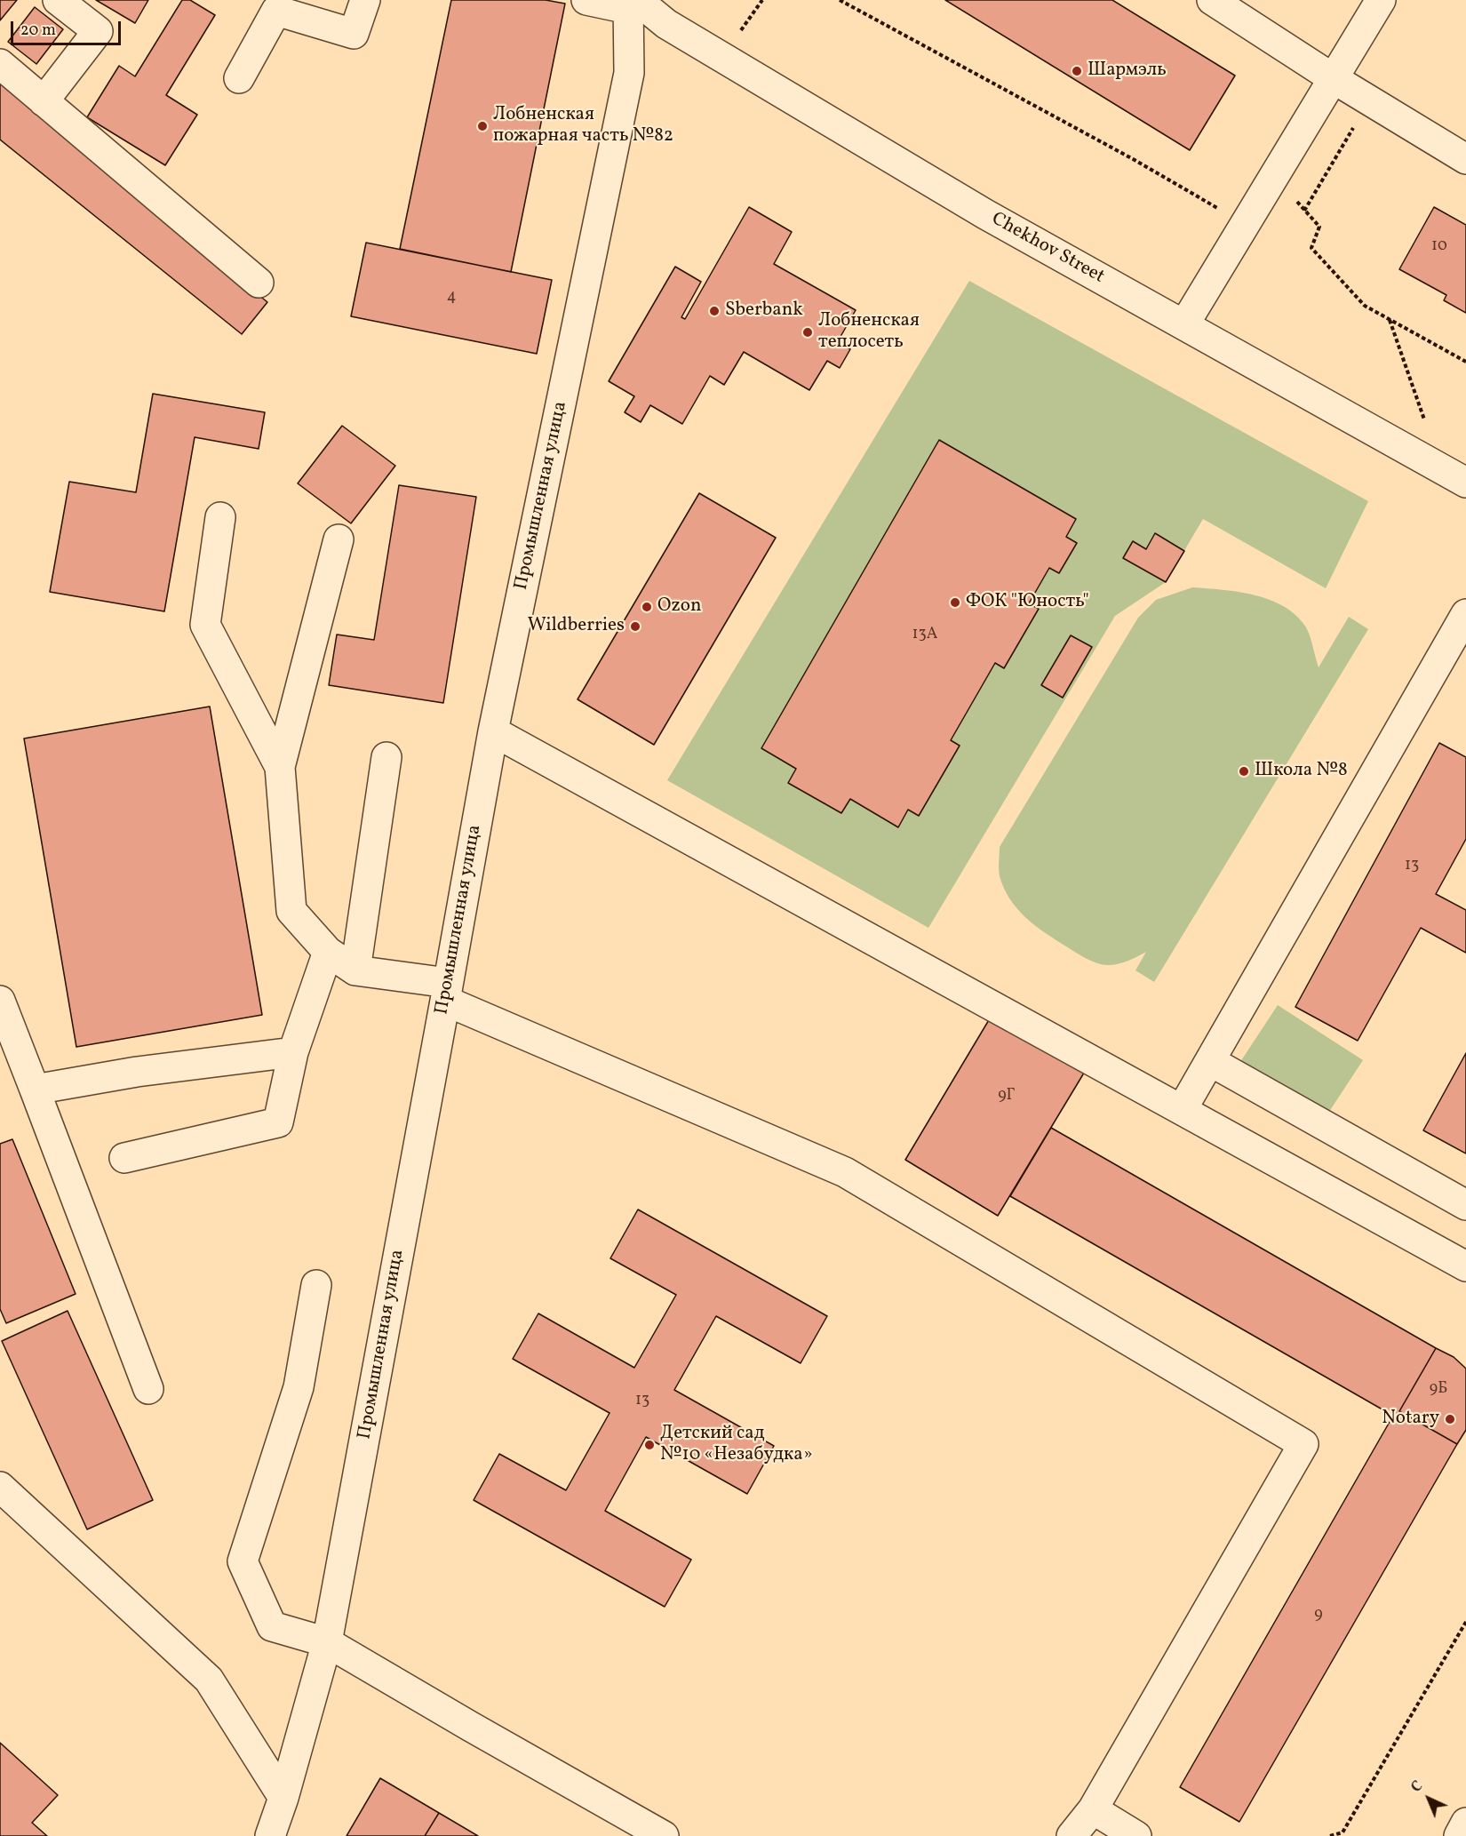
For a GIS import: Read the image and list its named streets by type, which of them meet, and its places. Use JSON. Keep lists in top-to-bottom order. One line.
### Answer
{"streets":{"street":["Chekhov Street","Промышленная улица"]},"crossings":[["Chekhov Street","Промышленная улица"]],"places":["Шармэль","Лобненская пожарная часть №82","Sberbank","Лобненская теплосеть","ФОК \"Юность\"","Ozon","Wildberries","Школа №8","Notary","Детский сад №10 «Незабудка»"],"house_numbers":["10","4","13А","13","9Г","9Б","13","9"],"scale_bar":"20 m","north":"top left"}
